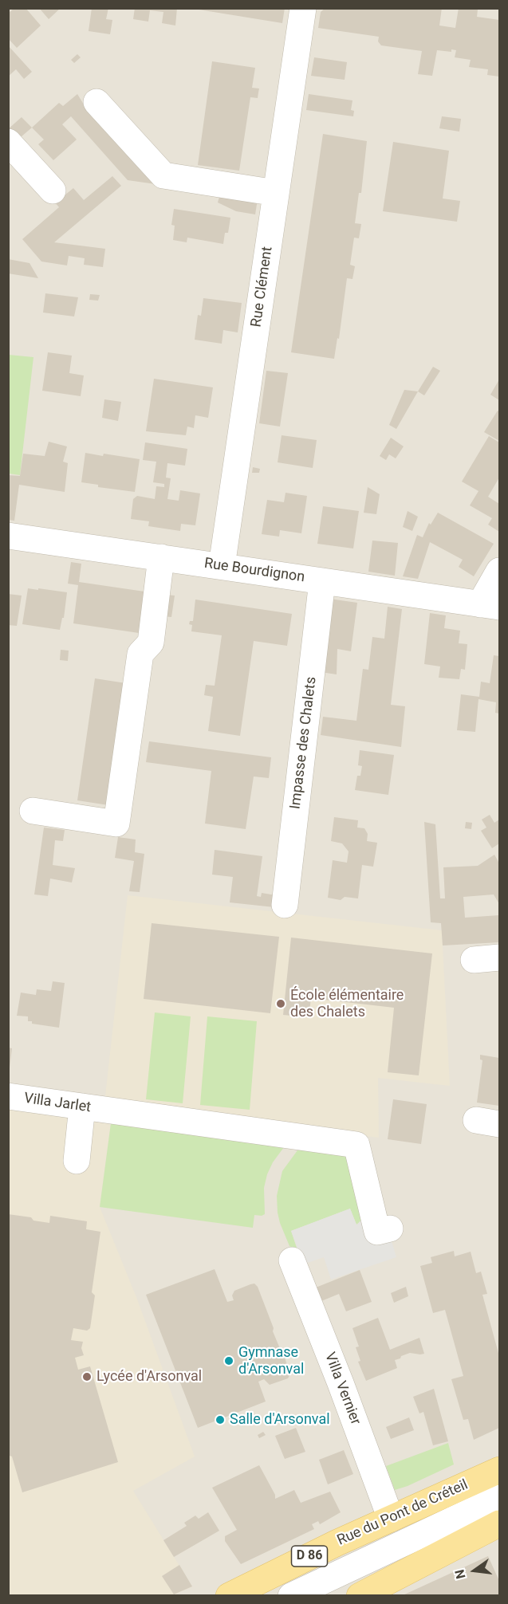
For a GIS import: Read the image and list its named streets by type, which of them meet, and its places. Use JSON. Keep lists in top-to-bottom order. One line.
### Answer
{"streets":{"main road":["Rue du Pont de Créteil","D 86"],"street":["Rue Clément","Rue Bourdignon","Impasse des Chalets","Villa Jarlet","Villa Vernier"]},"crossings":[["Rue Clément","Rue Bourdignon"],["Rue Bourdignon","Impasse des Chalets"],["Villa Vernier","Rue du Pont de Créteil"]],"places":["École élémentaire des Chalets","Gymnase d'Arsonval","Lycée d'Arsonval","Salle d'Arsonval"],"north":"left"}
